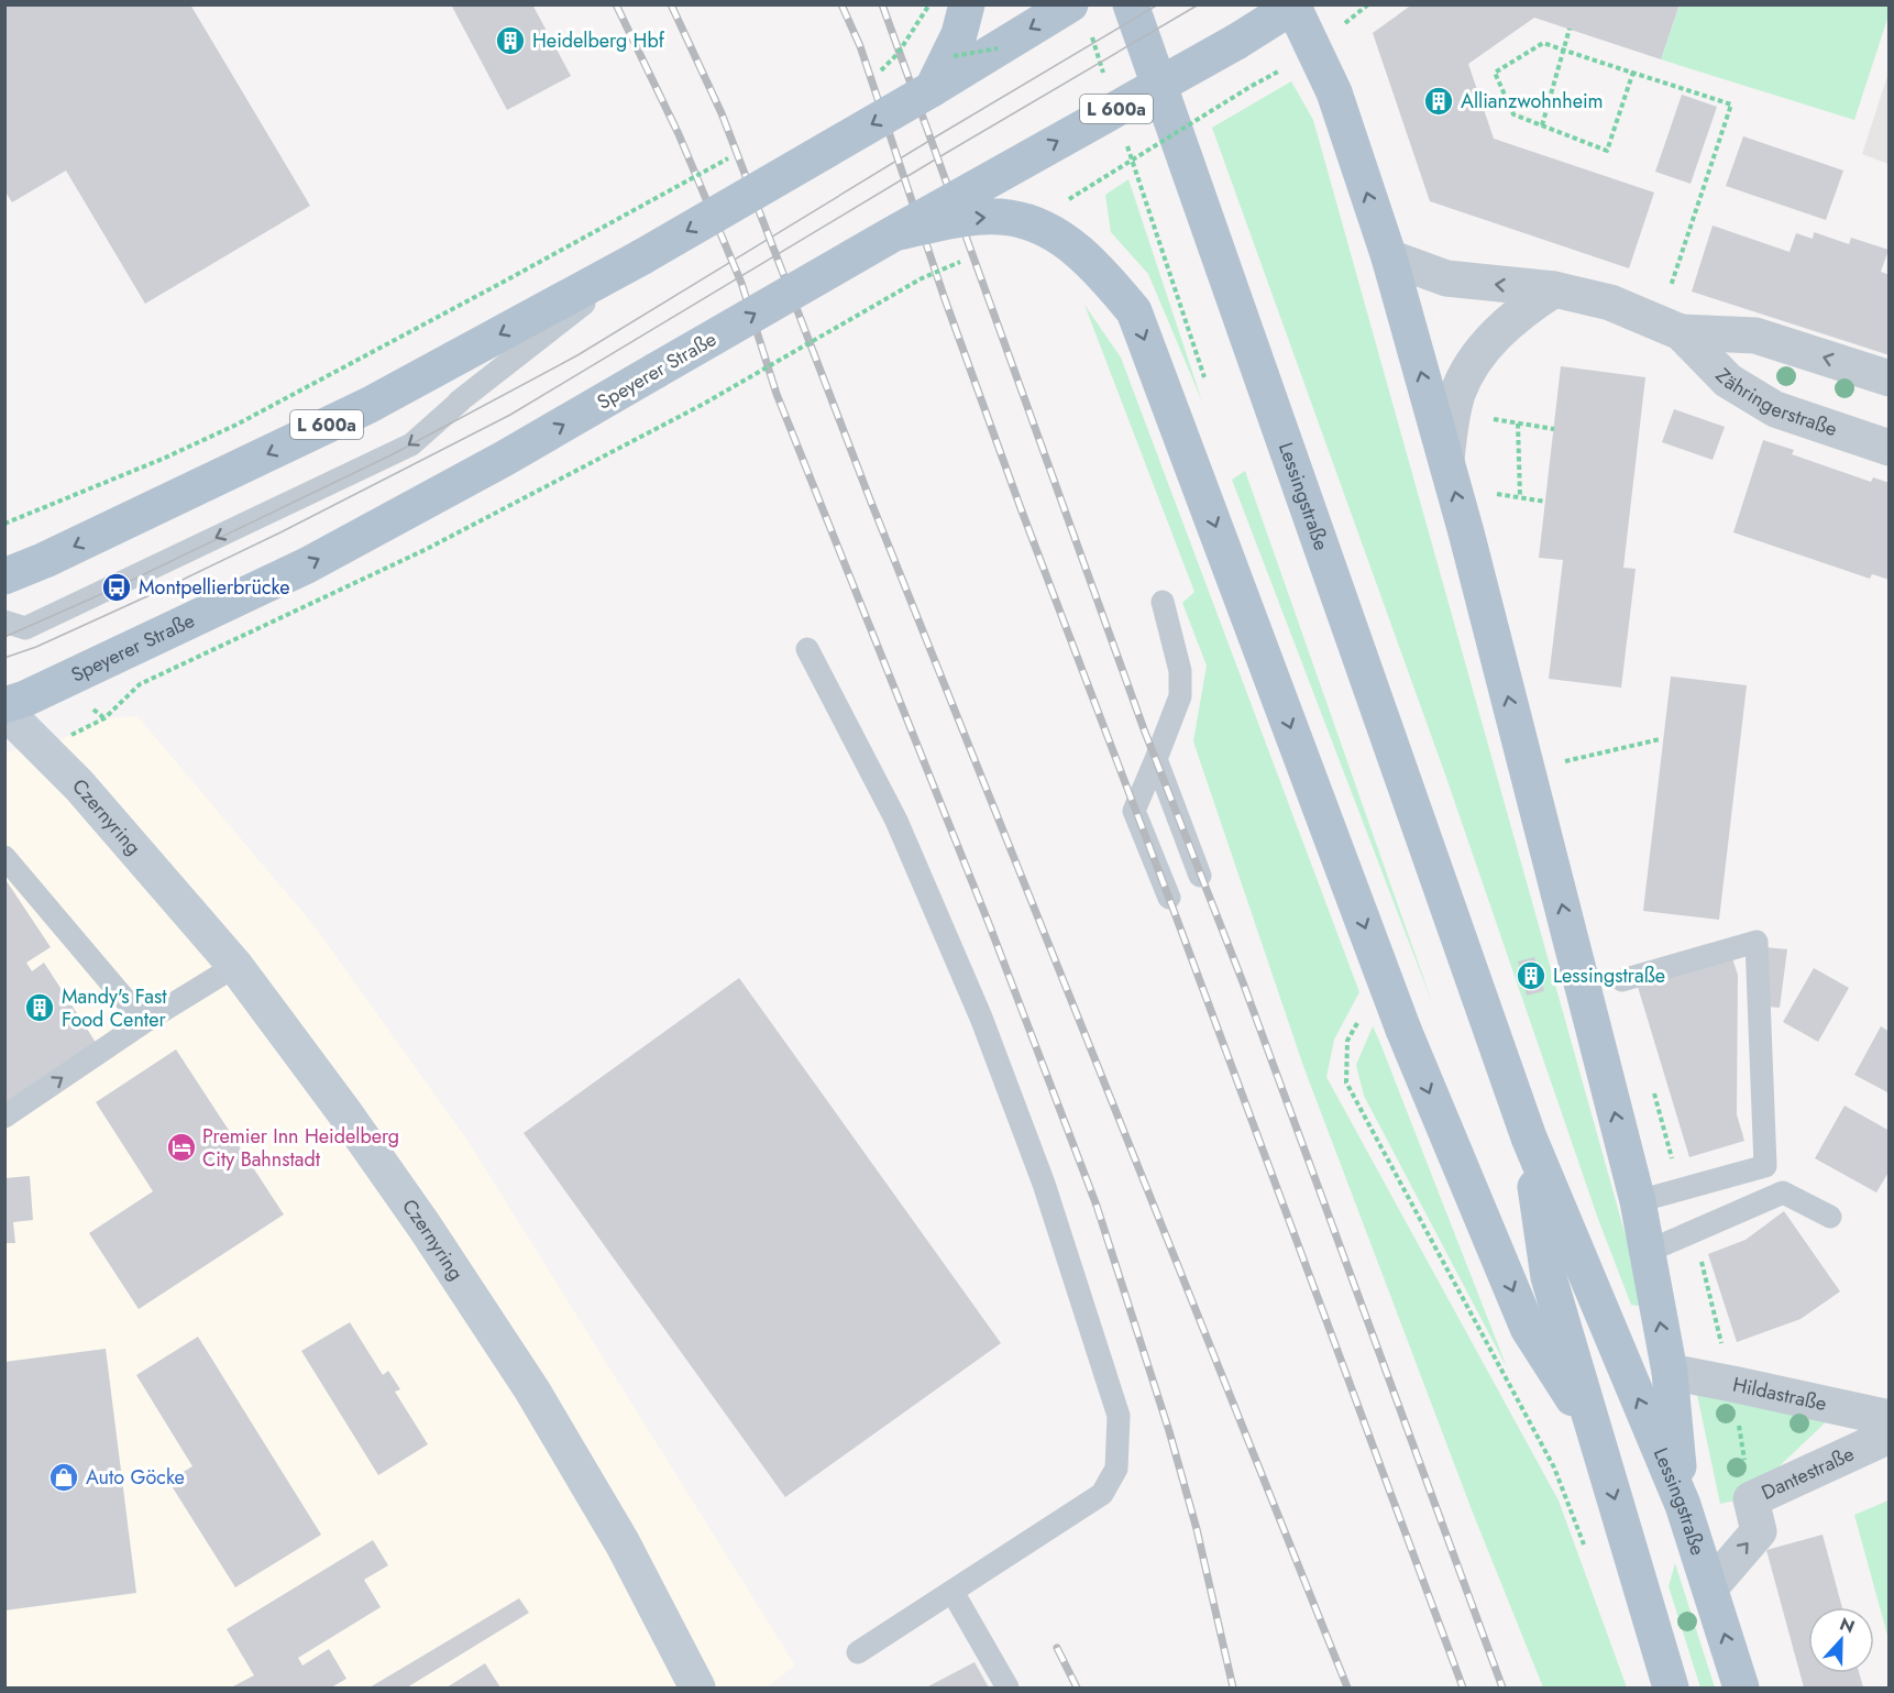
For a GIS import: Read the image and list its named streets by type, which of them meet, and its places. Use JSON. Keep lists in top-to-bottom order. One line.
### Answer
{"streets":{"main road":["L 600a","Speyerer Straße","Lessingstraße","Czernyring"],"street":["Zähringerstraße","Hildastraße","Dantestraße"]},"crossings":[["Speyerer Straße","Czernyring"],["Lessingstraße","Dantestraße"]],"one_way":["Dantestraße"],"places":{"building":["Heidelberg Hbf","Allianzwohnheim","Lessingstraße","Mandy's Fast Food Center"],"bus stop":["Montpellierbrücke"],"hotel":["Premier Inn Heidelberg City Bahnstadt"],"shop":["Auto Göcke"]},"north":"top"}
